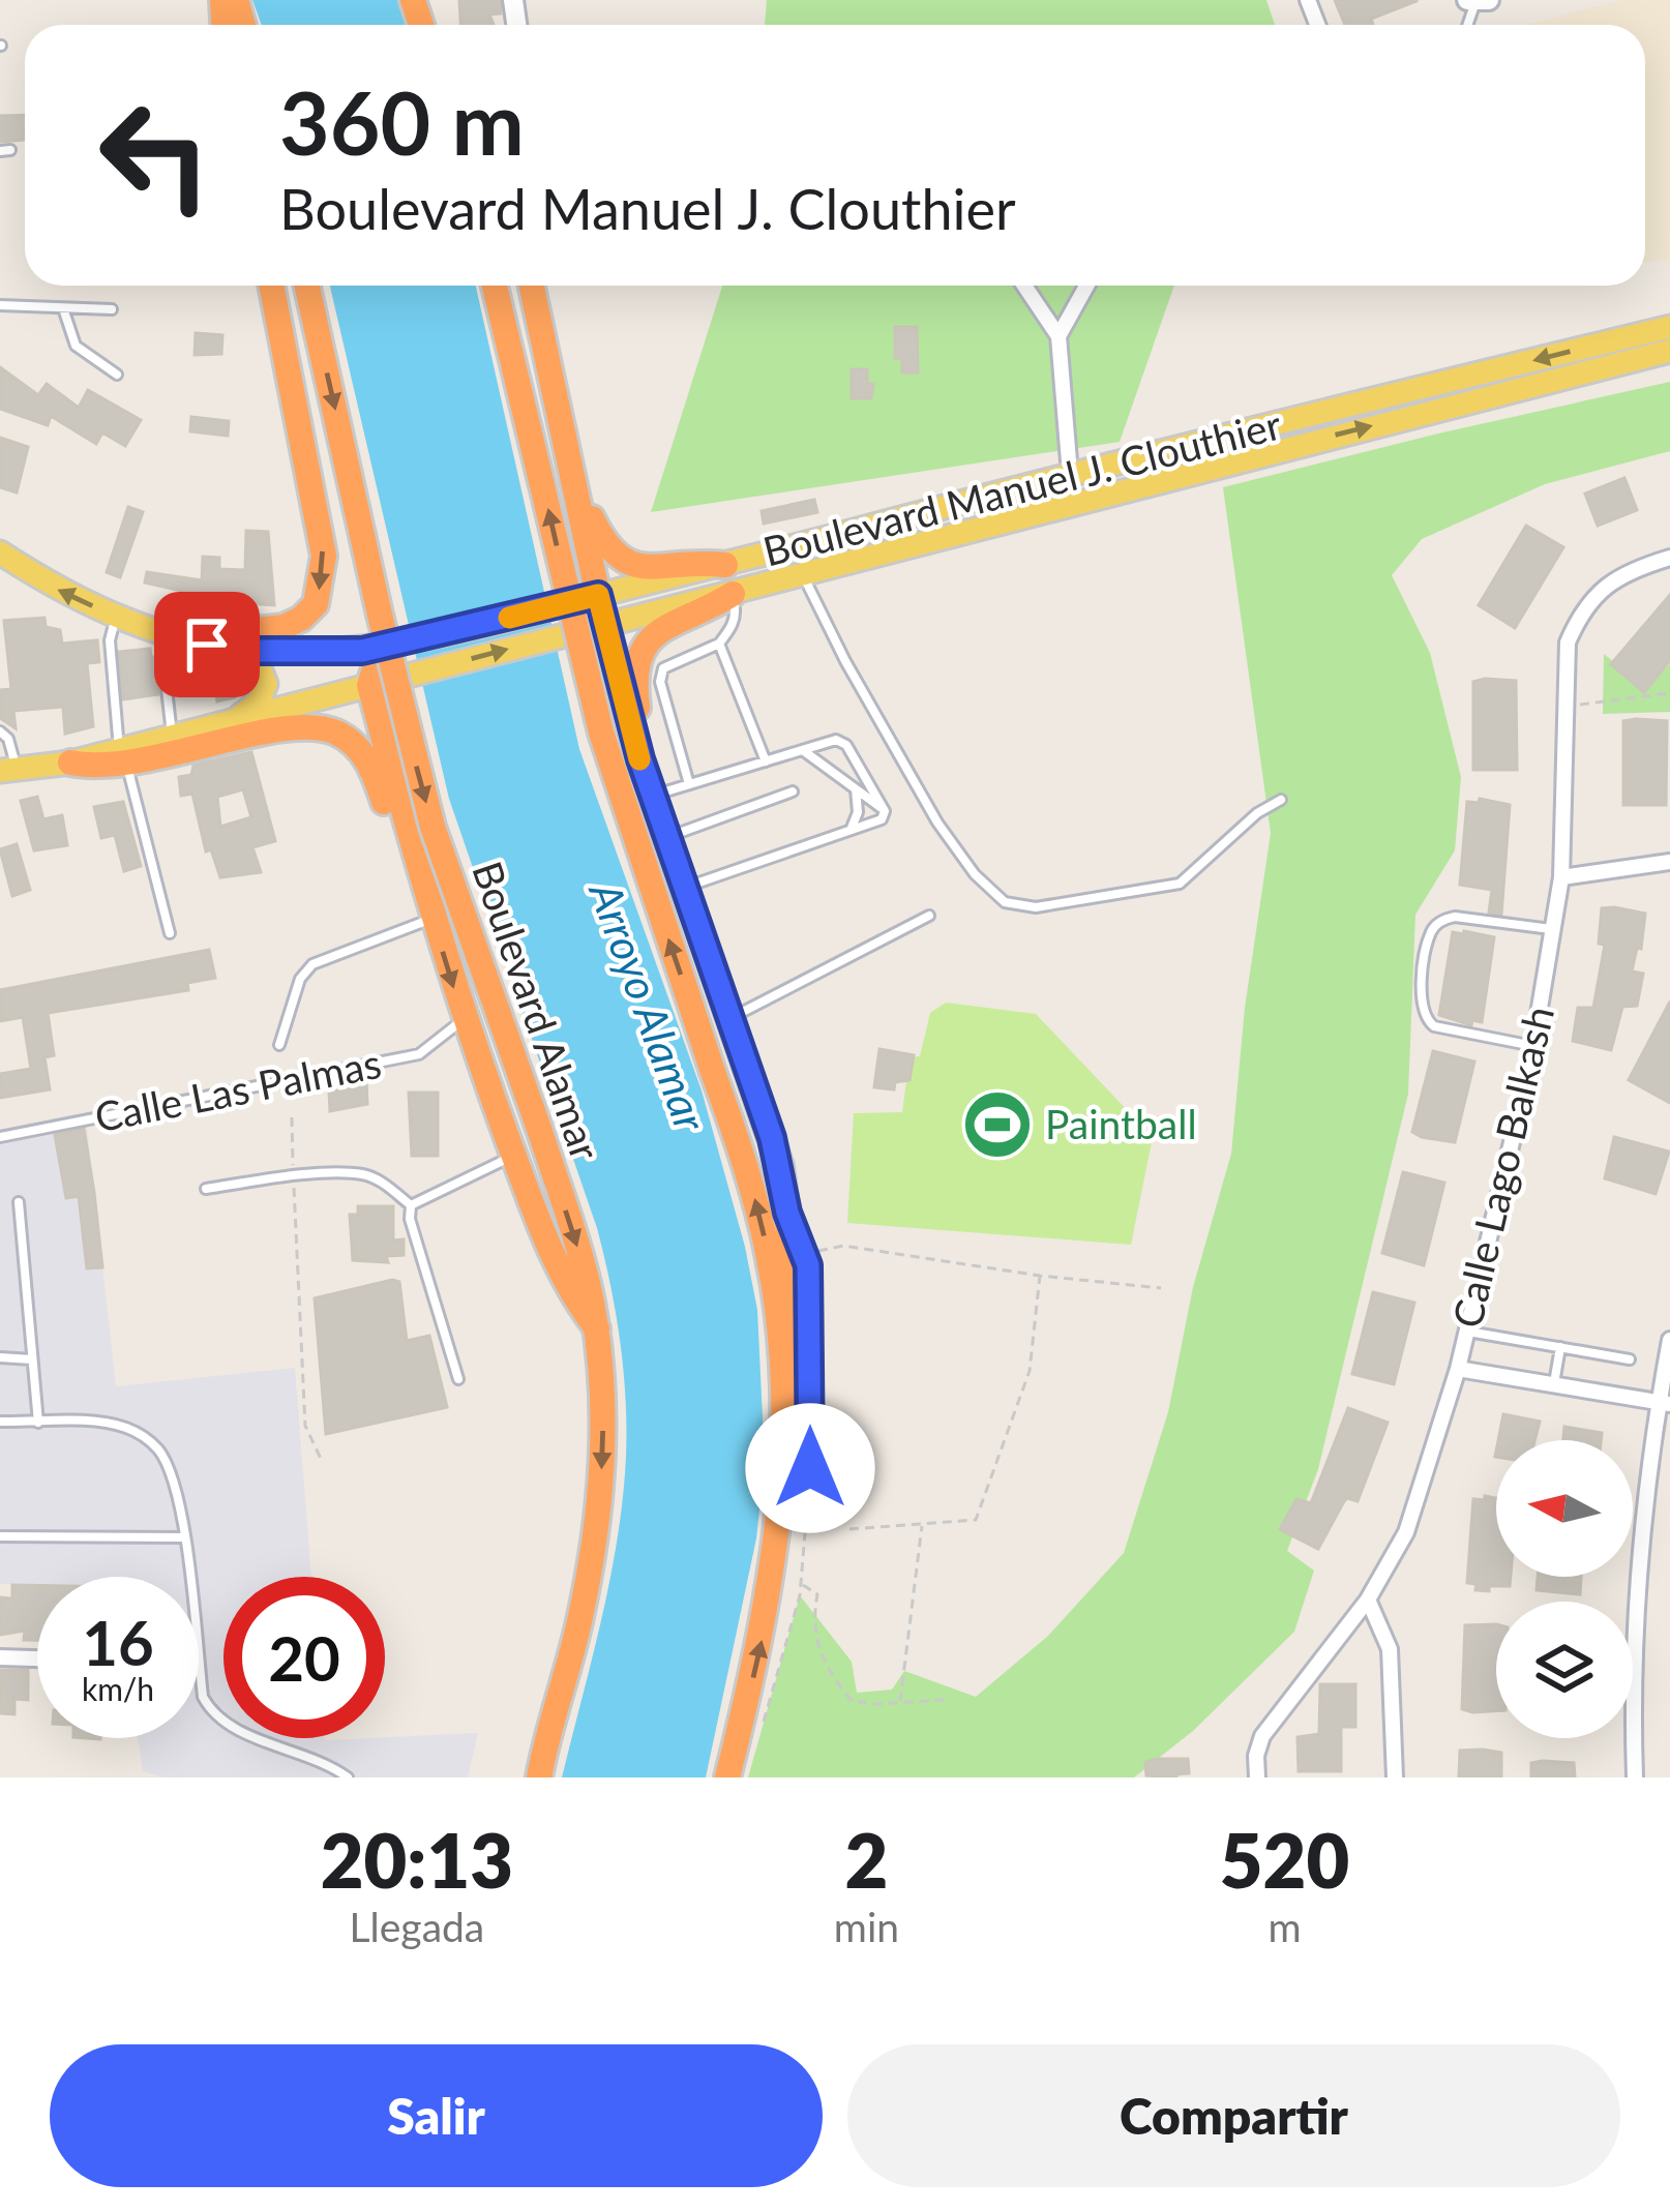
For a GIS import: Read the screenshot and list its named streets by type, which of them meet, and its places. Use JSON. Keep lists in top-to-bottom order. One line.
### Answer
{"streets":{"highway":["Boulevard Alamar"],"main road":["Boulevard Manuel J. Clouthier"],"street":["Calle Lago Balkash"],"lane":["Calle Las Palmas"]},"water":["Arroyo Alamar"],"places":{"sports":["Paintball"]},"north":"left","page":{"turn":["360 m","Boulevard Manuel J. Clouthier"],"speed":"16 km/h","limit":"20","eta":["20:13","Llegada","2","min","520","m"],"buttons":["Salir","Compartir"]}}
